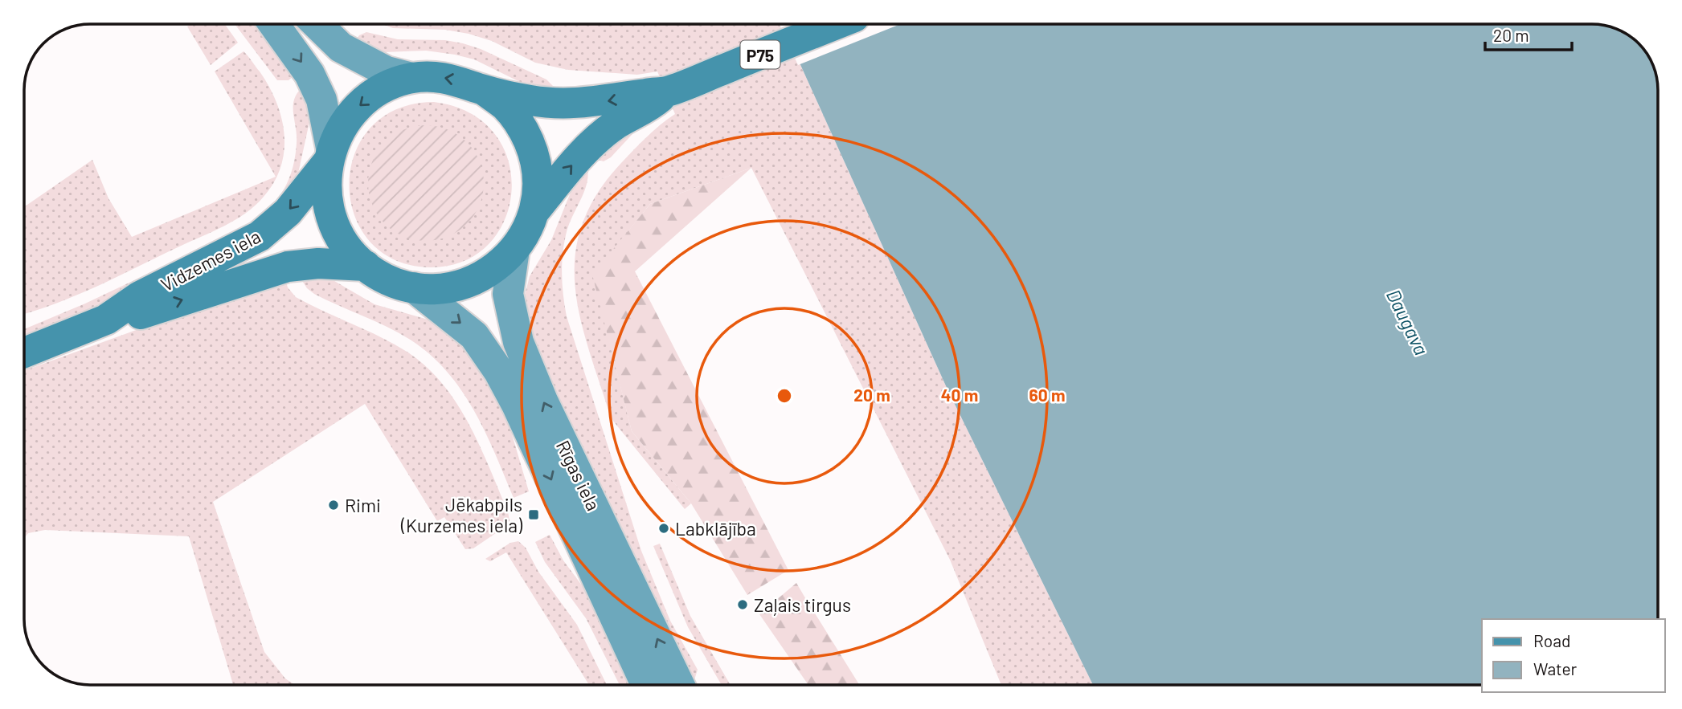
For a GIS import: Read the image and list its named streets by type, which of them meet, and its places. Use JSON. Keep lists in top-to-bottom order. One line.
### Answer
{"streets":{"main road":["P75","Vidzemes iela","Rīgas iela"]},"water":["Daugava"],"places":{"other":["Rimi","Labklājība","Zaļais tirgus"],"transit":["Jēkabpils (Kurzemes iela)"]},"legend":["Road","Water"],"scale_bar":"20 m","rings":["20 m","40 m","60 m"]}
